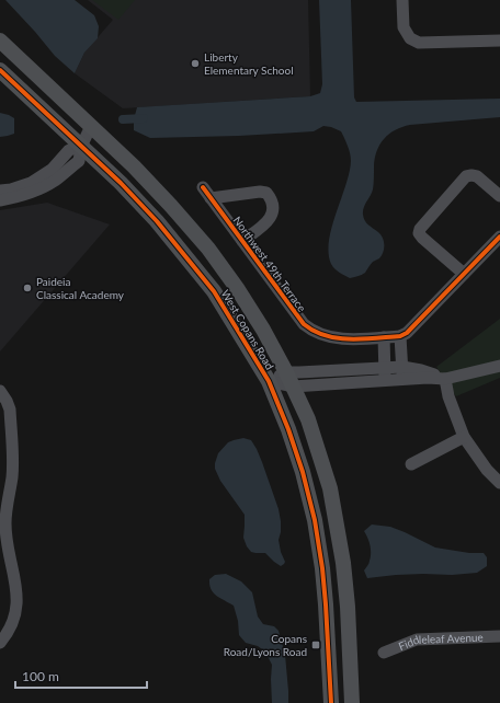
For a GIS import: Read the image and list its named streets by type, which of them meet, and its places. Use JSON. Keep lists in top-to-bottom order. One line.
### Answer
{"streets":{"main road":["West Copans Road"],"street":["Northwest 49th Terrace","Fiddleleaf Avenue"]},"places":{"other":["Liberty Elementary School","Paideia Classical Academy"],"transit":["Copans Road/Lyons Road"]},"scale_bar":"100 m"}
